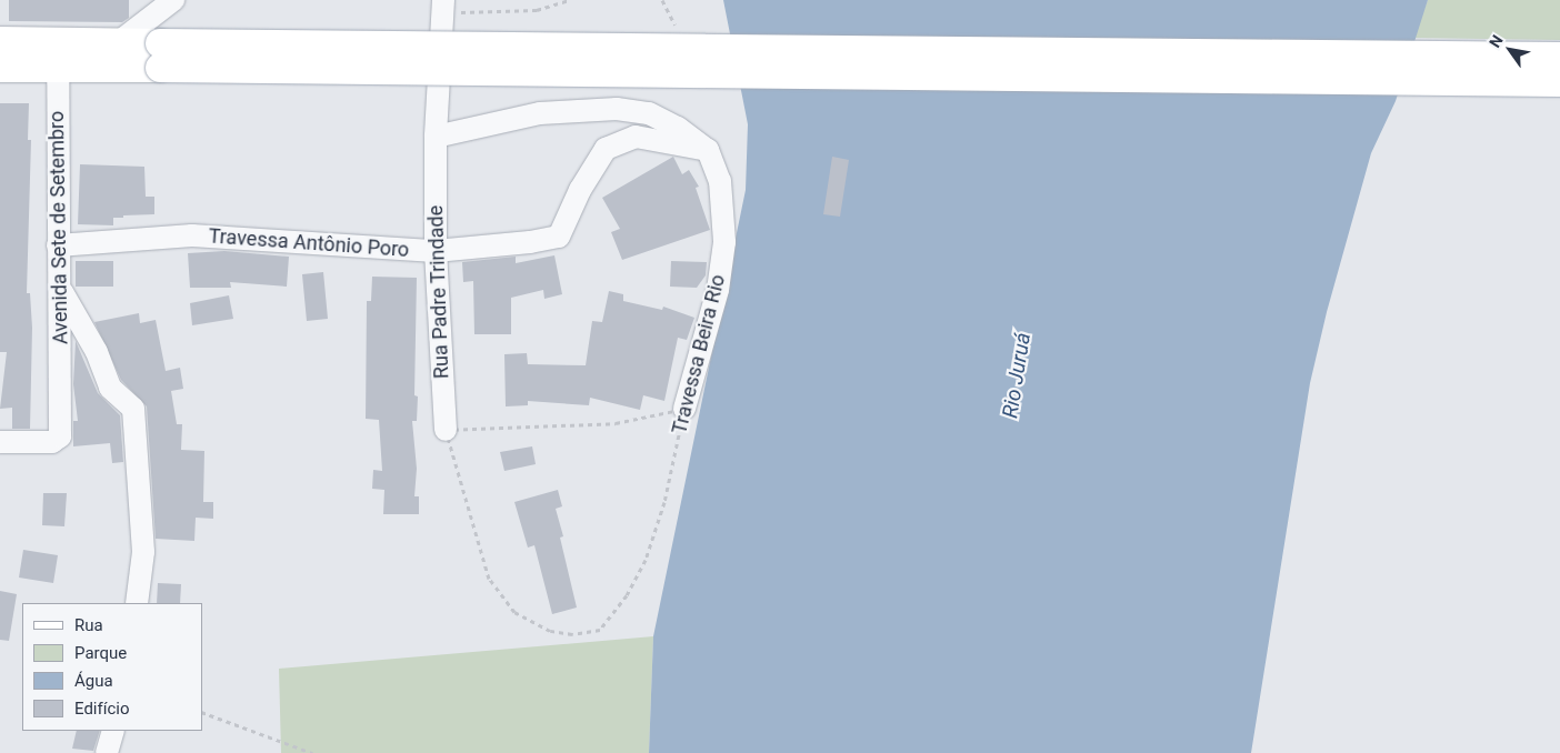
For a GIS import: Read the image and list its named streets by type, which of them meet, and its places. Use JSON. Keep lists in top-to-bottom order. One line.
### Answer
{"streets":{"street":["Avenida Sete de Setembro","Travessa Antônio Poro","Rua Padre Trindade","Travessa Beira Rio"]},"crossings":[["Avenida Sete de Setembro","Travessa Antônio Poro"],["Travessa Antônio Poro","Rua Padre Trindade"],["Travessa Antônio Poro","Travessa Beira Rio"],["Rua Padre Trindade","Travessa Beira Rio"]],"water":["Rio Juruá"],"legend":["Rua","Parque","Água","Edifício"],"north":"top left"}
